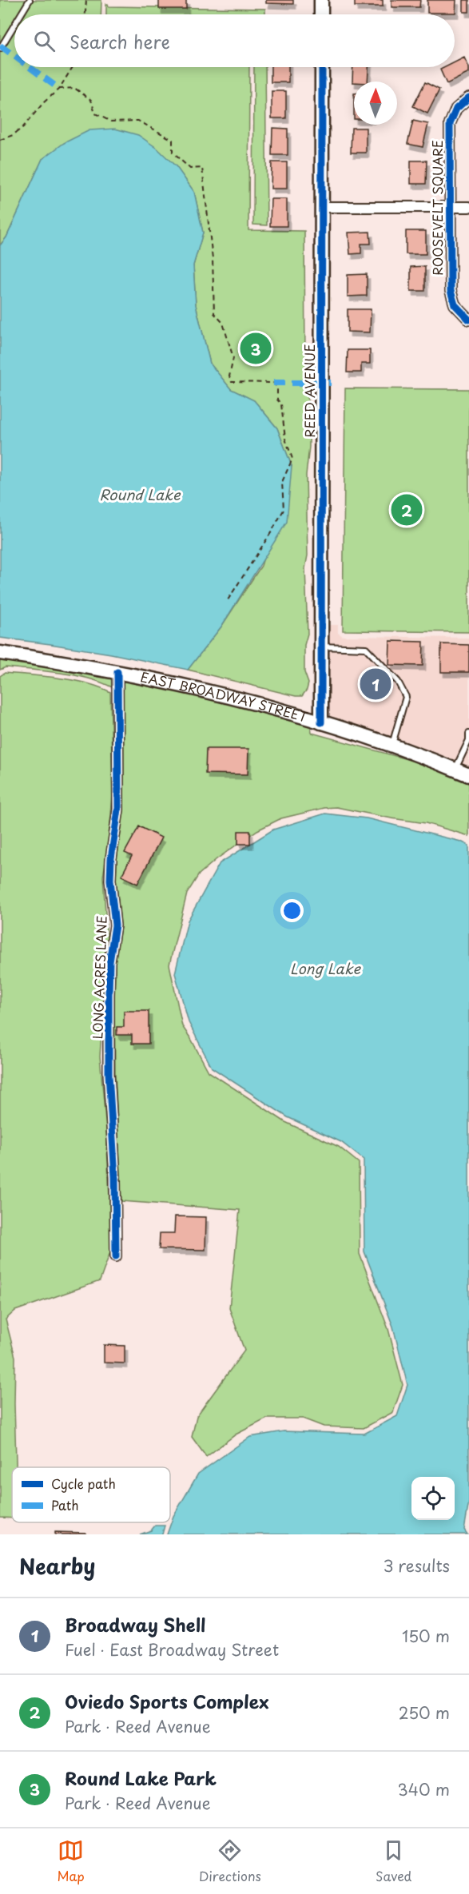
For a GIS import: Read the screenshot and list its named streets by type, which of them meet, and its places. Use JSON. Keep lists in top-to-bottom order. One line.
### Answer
{"streets":{"street":["ROOSEVELT SQUARE","REED AVENUE","EAST BROADWAY STREET","LONG ACRES LANE"]},"crossings":[["REED AVENUE","EAST BROADWAY STREET"],["EAST BROADWAY STREET","LONG ACRES LANE"]],"water":["Round Lake","Long Lake"],"legend":["Cycle path","Path"],"north":"top","page":{"search":"Search here","pins":["3","2","1"],"heading":["Nearby","3 results"],"list":[{"mark":"1","name":"Broadway Shell","note":"Fuel · East Broadway Street","value":"150 m"},{"mark":"2","name":"Oviedo Sports Complex","note":"Park · Reed Avenue","value":"250 m"},{"mark":"3","name":"Round Lake Park","note":"Park · Reed Avenue","value":"340 m"}],"nav":["Map","Directions","Saved"]}}
